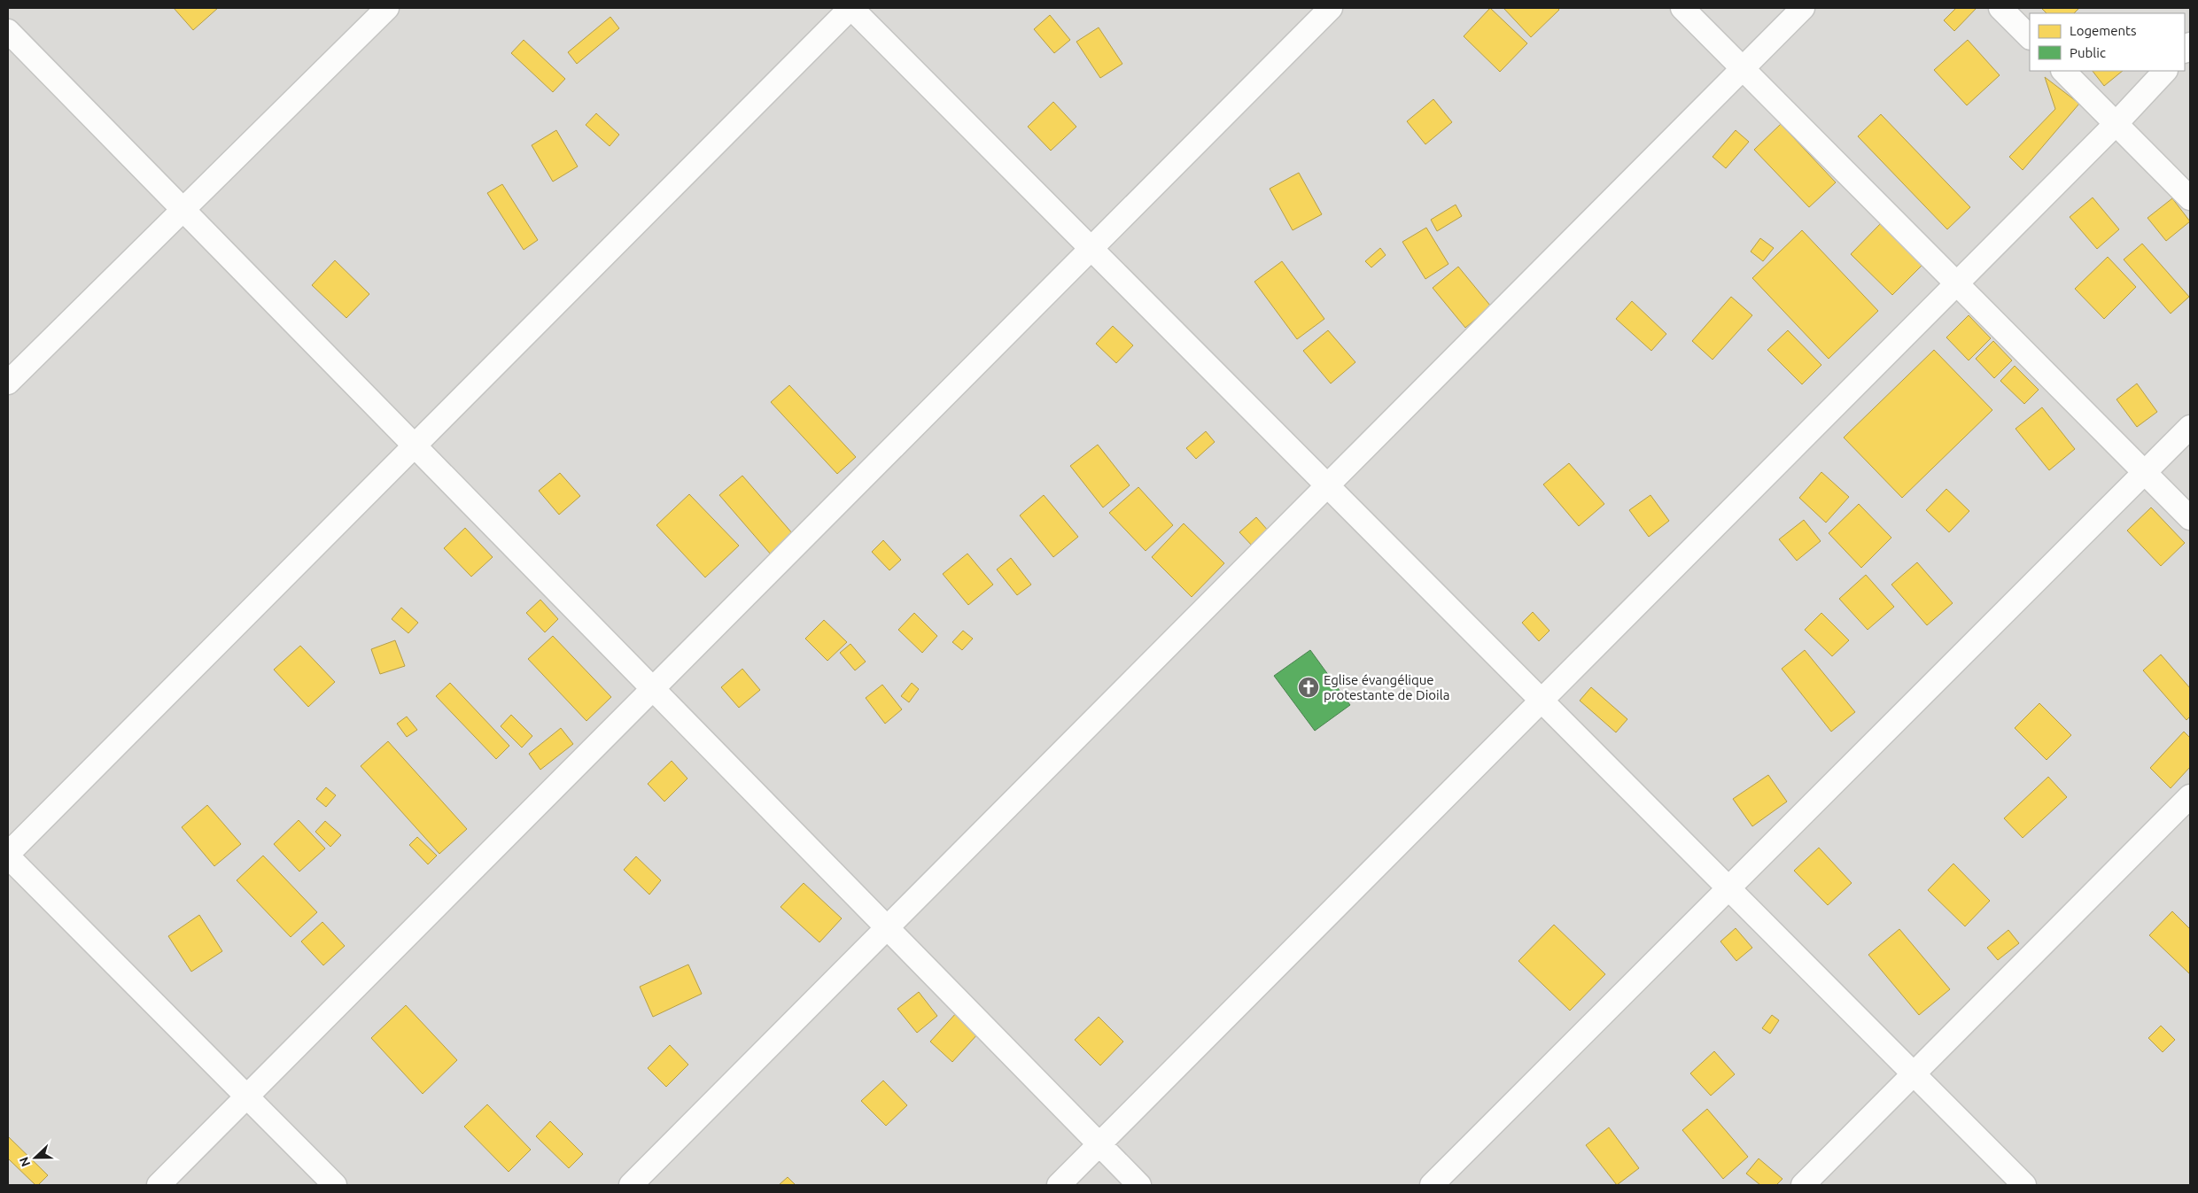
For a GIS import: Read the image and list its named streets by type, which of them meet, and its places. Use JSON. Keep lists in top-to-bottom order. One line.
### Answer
{"places":{"church":["Eglise évangélique protestante de Dioila"]},"legend":["Logements","Public"],"north":"left"}
